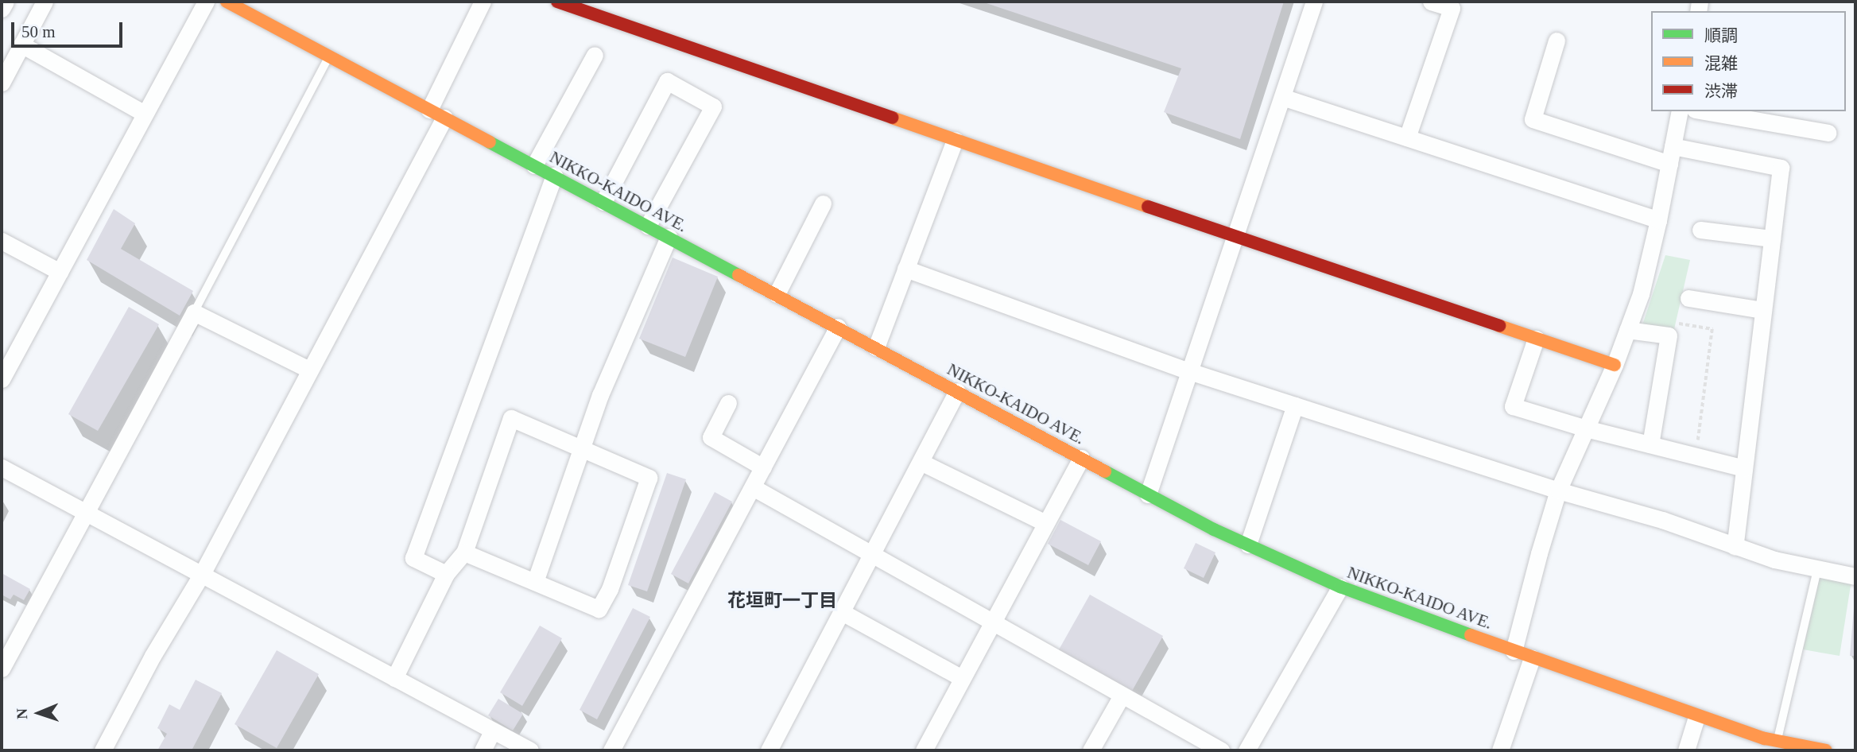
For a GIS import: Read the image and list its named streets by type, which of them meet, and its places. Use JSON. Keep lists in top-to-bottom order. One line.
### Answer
{"streets":{"main road":["NIKKO-KAIDO AVE."]},"districts":["花垣町一丁目"],"legend":["順調","混雑","渋滞"],"scale_bar":"50 m","north":"left"}
